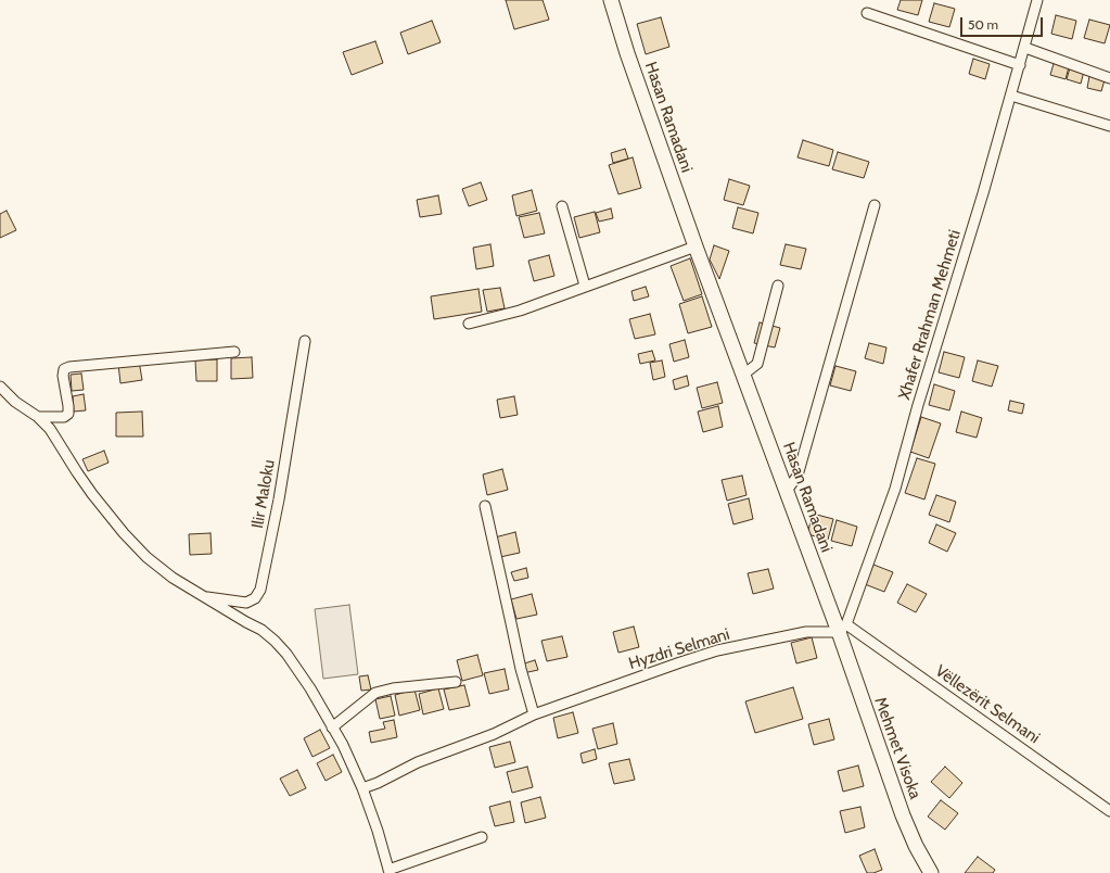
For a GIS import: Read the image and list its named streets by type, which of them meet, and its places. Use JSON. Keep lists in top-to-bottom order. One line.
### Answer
{"streets":{"main road":["Hasan Ramadani","Mehmet Visoka"],"street":["Xhafer Rrahman Mehmeti","Ilir Maloku","Hyzdri Selmani","Vëllezërit Selmani"]},"crossings":[["Hasan Ramadani","Xhafer Rrahman Mehmeti"],["Hasan Ramadani","Hyzdri Selmani"],["Hasan Ramadani","Vëllezërit Selmani"],["Hasan Ramadani","Mehmet Visoka"],["Xhafer Rrahman Mehmeti","Hyzdri Selmani"],["Xhafer Rrahman Mehmeti","Vëllezërit Selmani"],["Xhafer Rrahman Mehmeti","Mehmet Visoka"],["Ilir Maloku","Hyzdri Selmani"],["Hyzdri Selmani","Vëllezërit Selmani"],["Hyzdri Selmani","Mehmet Visoka"],["Vëllezërit Selmani","Mehmet Visoka"]],"scale_bar":"50 m"}
